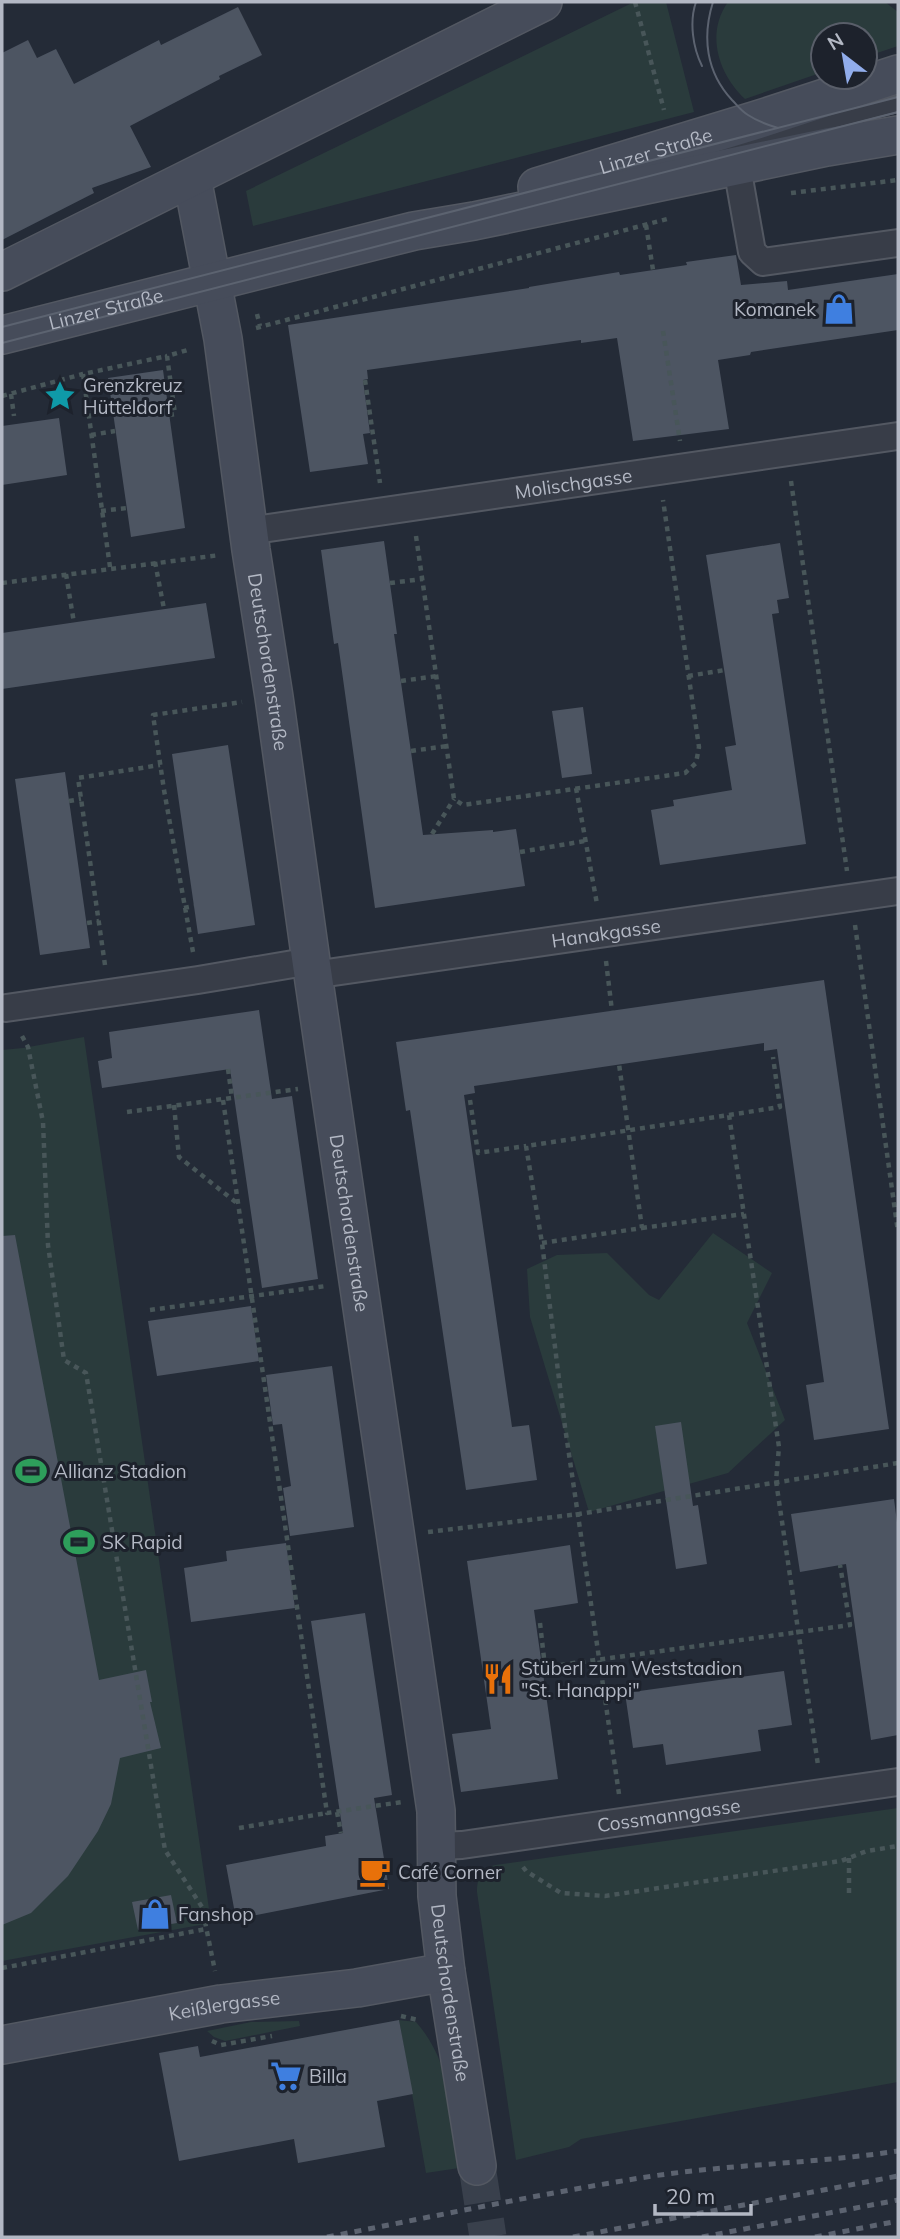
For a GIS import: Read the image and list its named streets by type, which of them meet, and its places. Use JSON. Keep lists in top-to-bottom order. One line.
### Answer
{"streets":{"street":["Linzer Straße","Molischgasse","Deutschordenstraße","Hanakgasse","Cossmanngasse","Keißlergasse"]},"crossings":[["Linzer Straße","Deutschordenstraße"],["Molischgasse","Deutschordenstraße"],["Deutschordenstraße","Hanakgasse"],["Deutschordenstraße","Cossmanngasse"],["Deutschordenstraße","Keißlergasse"]],"places":{"shop":["Komanek","Fanshop"],"place":["Grenzkreuz Hütteldorf"],"sports":["Allianz Stadion","SK Rapid"],"restaurant":["Stüberl zum Weststadion \"St. Hanappi\""],"cafe":["Café Corner"],"supermarket":["Billa"]},"scale_bar":"20 m","north":"top left"}
